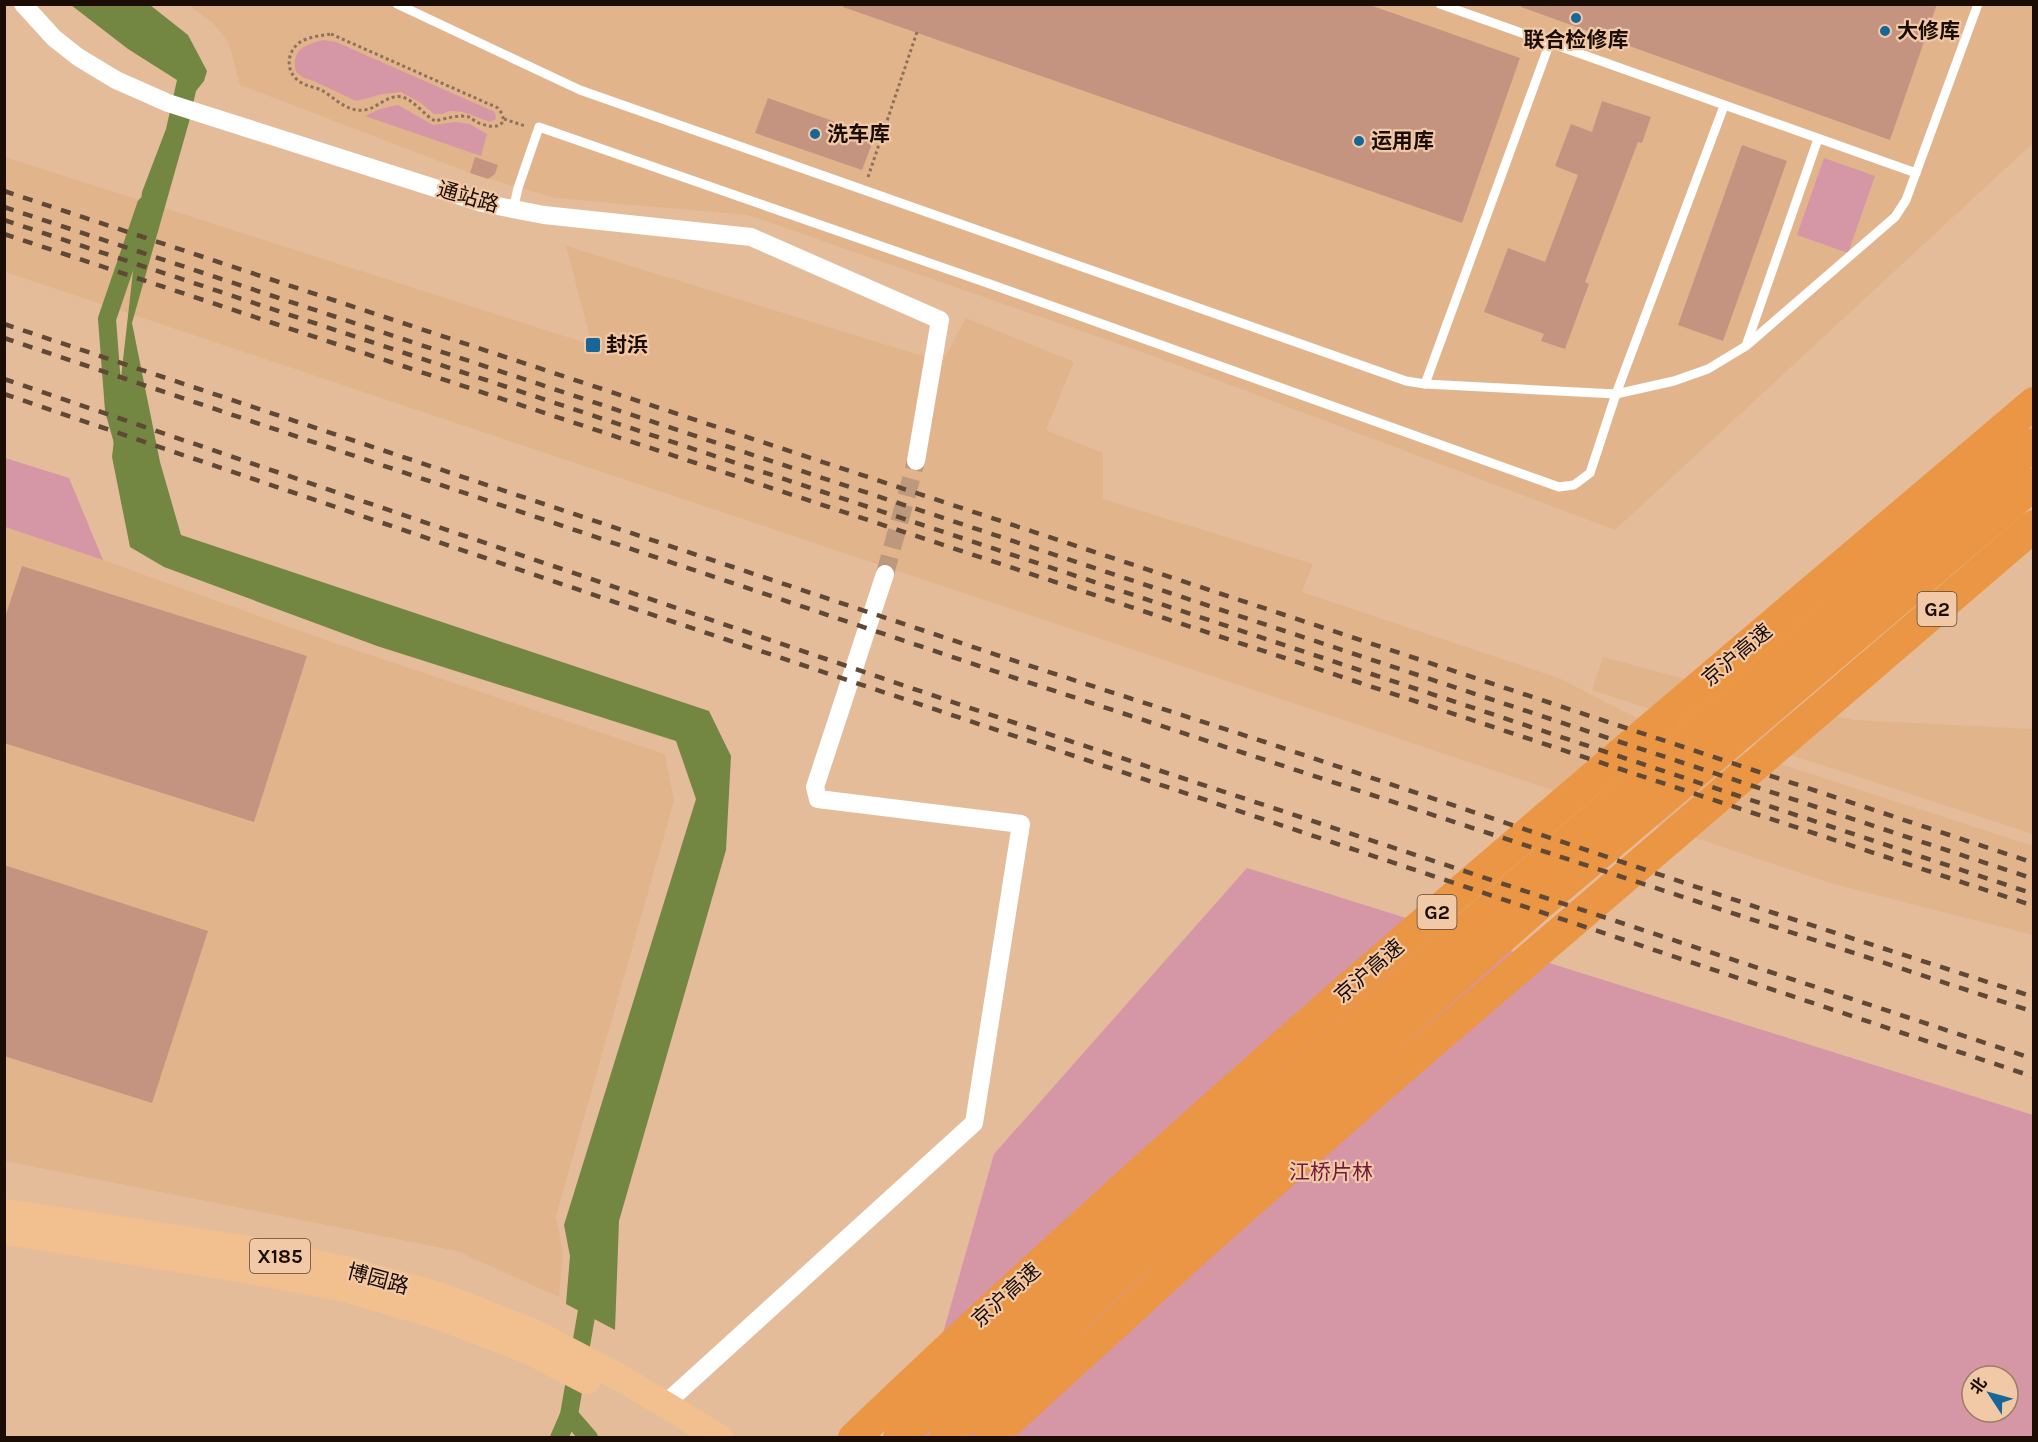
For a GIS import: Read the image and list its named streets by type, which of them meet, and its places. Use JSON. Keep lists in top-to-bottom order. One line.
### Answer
{"streets":{"highway":["G2","京沪高速"],"main road":["X185","博园路"],"street":["通站路"]},"parks":["江桥片林"],"places":{"other":["联合检修库","大修库","洗车库","运用库"],"transit":["封浜"]},"north":"top left"}
